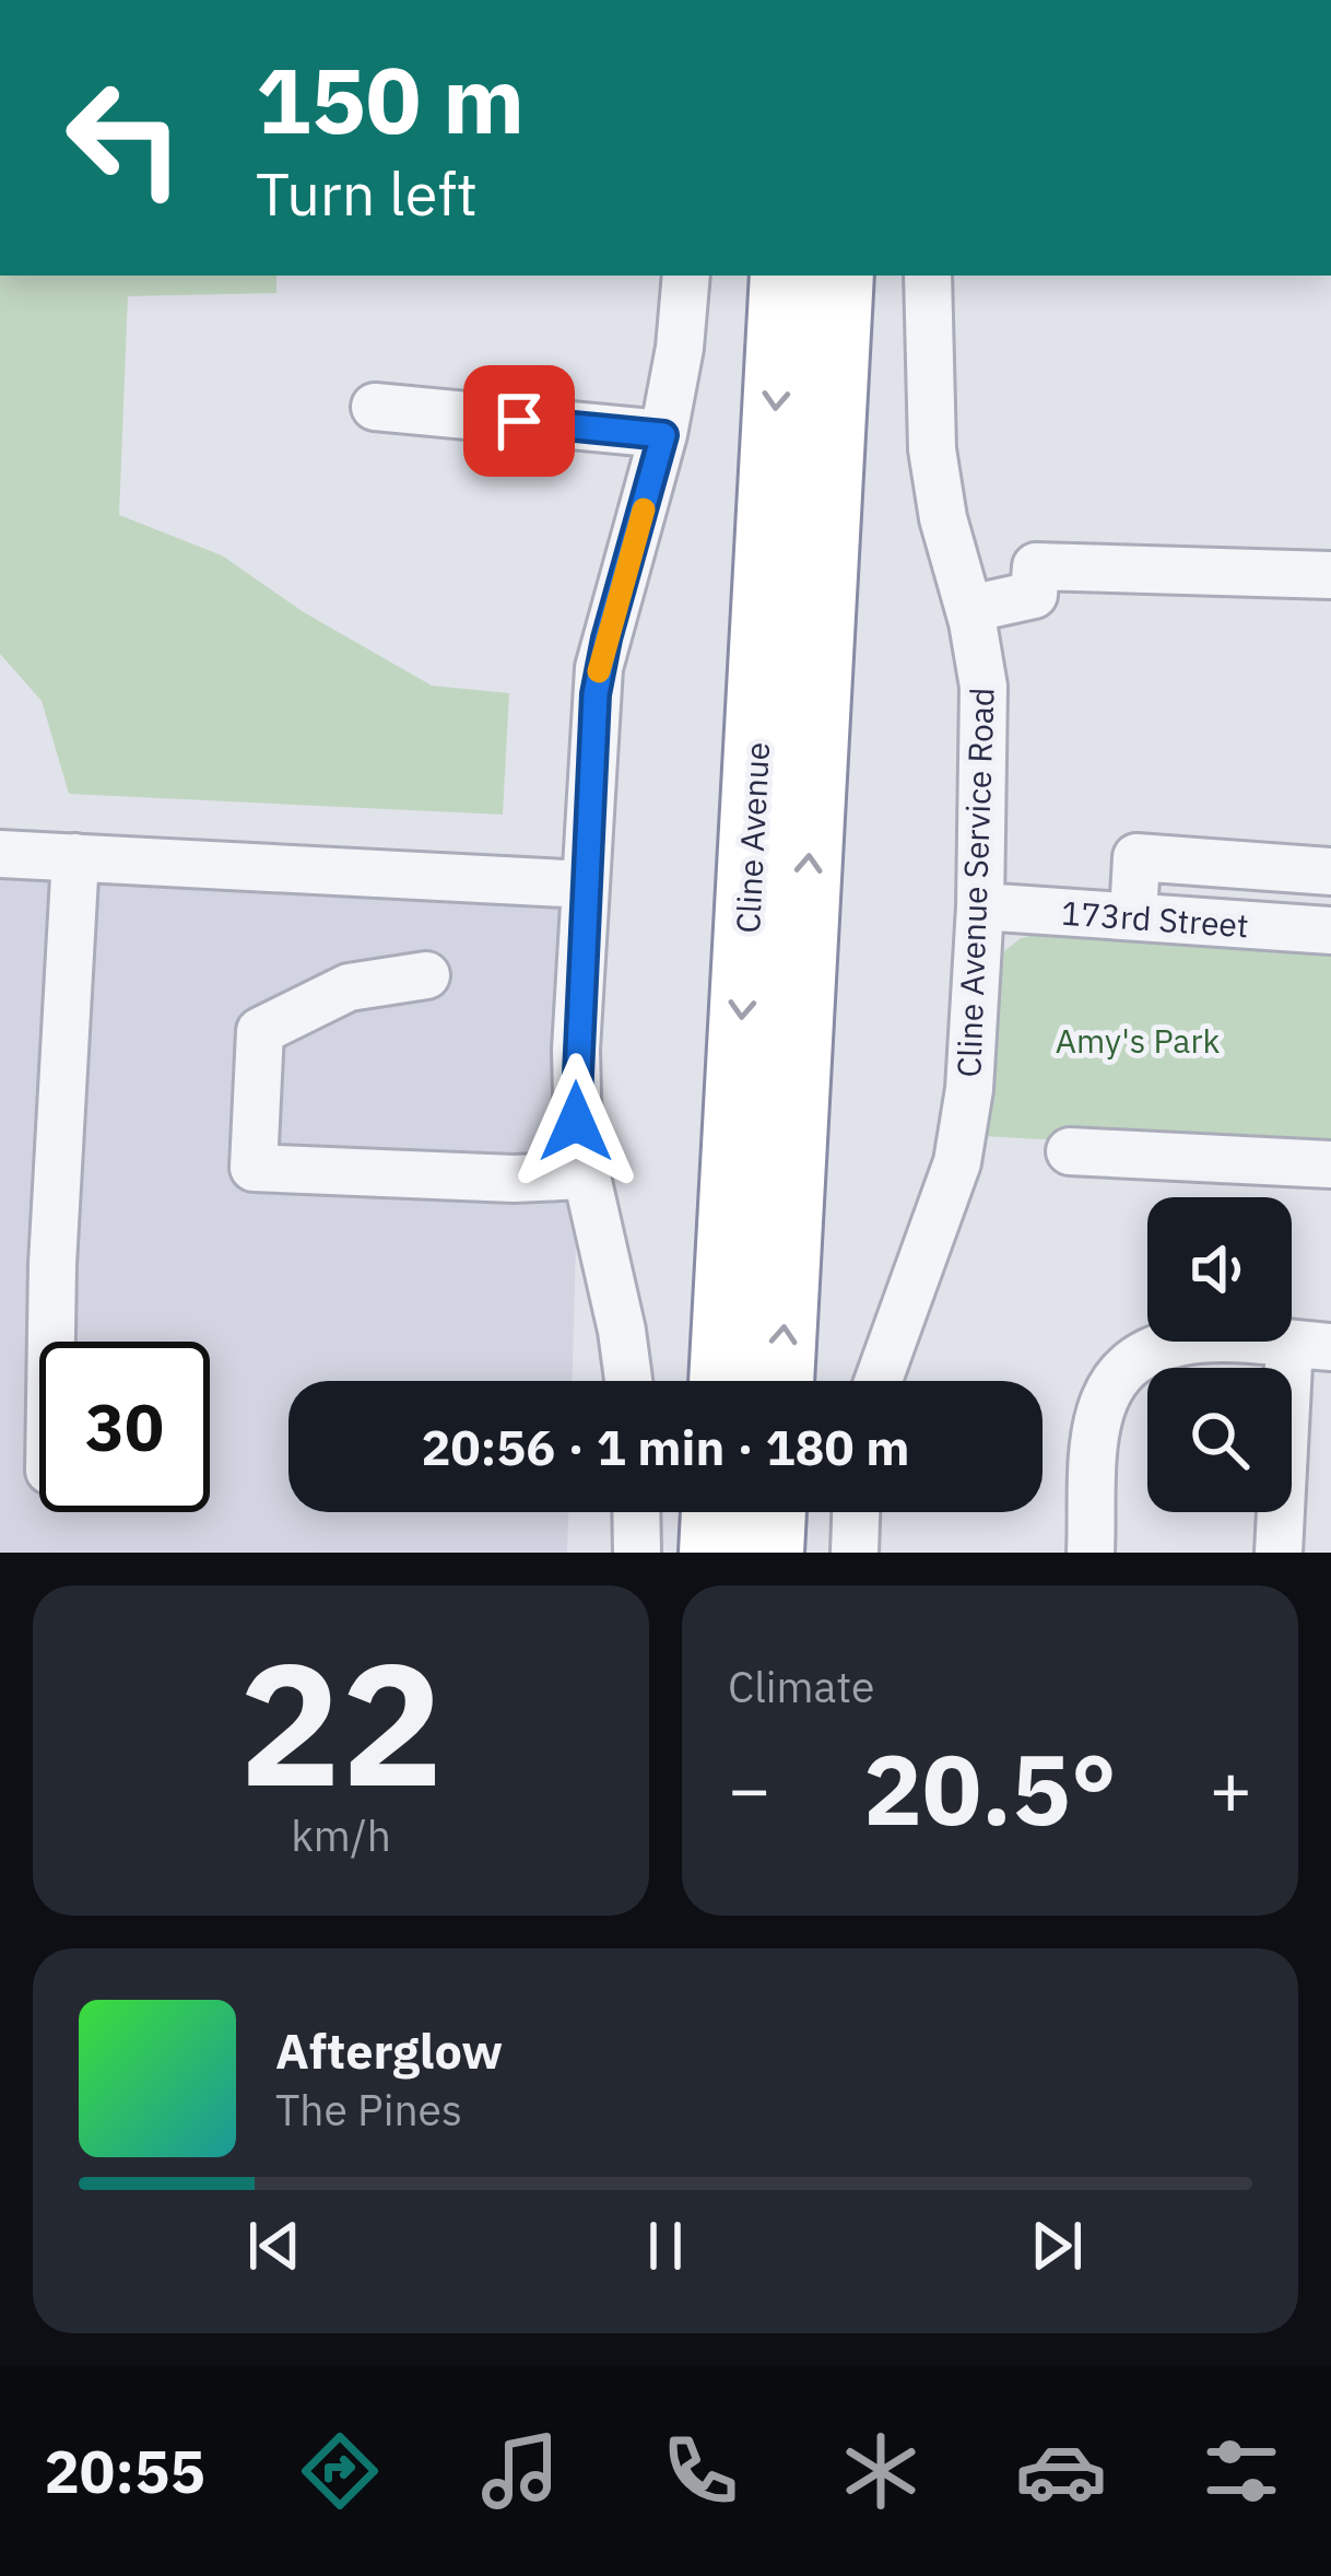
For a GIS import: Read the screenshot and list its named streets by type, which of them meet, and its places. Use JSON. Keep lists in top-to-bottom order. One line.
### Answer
{"streets":{"highway":["Cline Avenue"],"street":["Cline Avenue Service Road","173rd Street"]},"crossings":[["Cline Avenue Service Road","173rd Street"]],"parks":["Amy's Park"],"page":{"turn":["150 m","Turn left"],"limit":"30","trip":"20:56 · 1 min · 180 m","tile":[["22","km/h"],"Climate"],"heat":["−","20.5°","+"],"song":["Afterglow","The Pines"],"tabs":"20:55"}}
